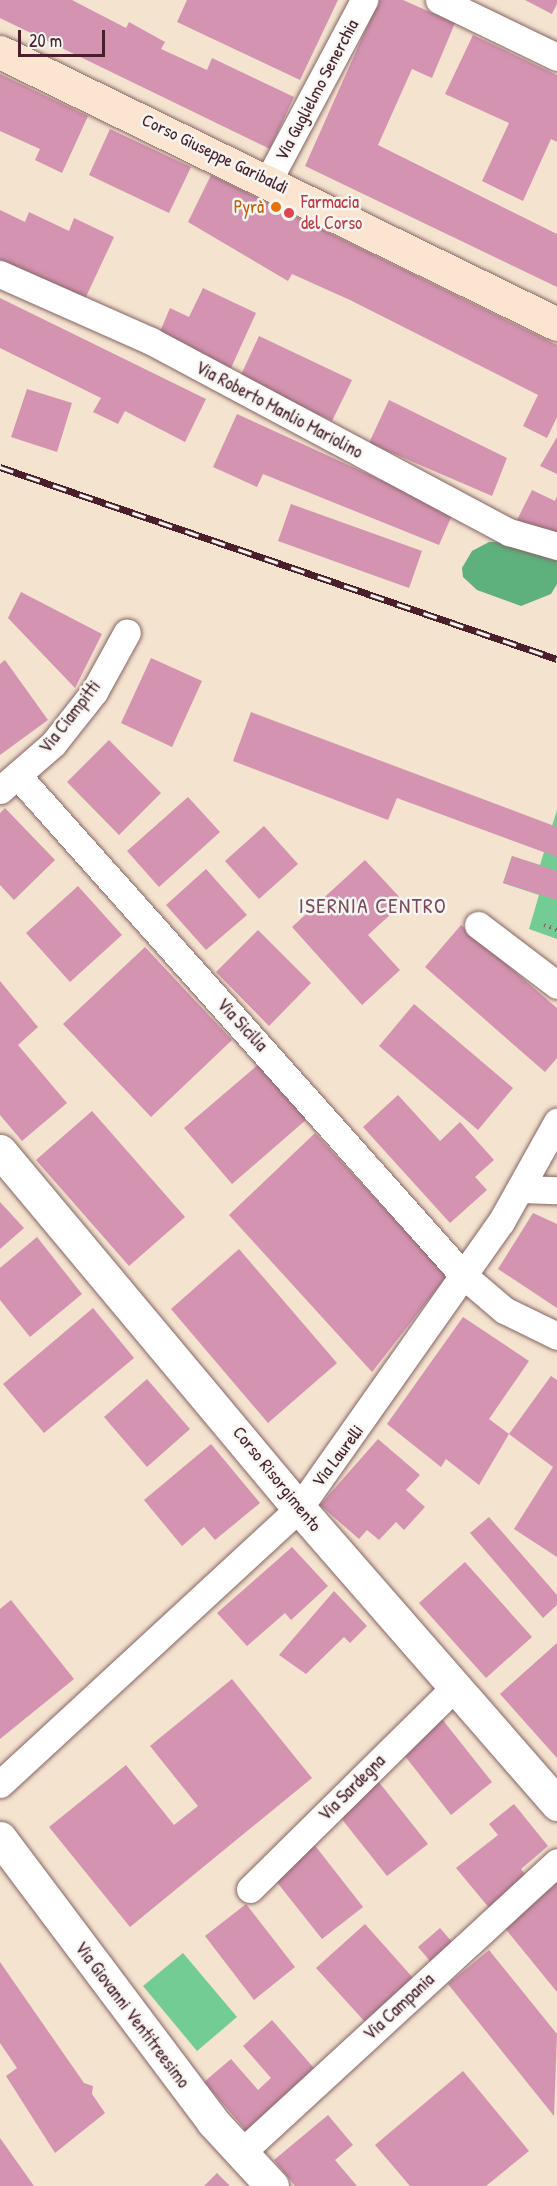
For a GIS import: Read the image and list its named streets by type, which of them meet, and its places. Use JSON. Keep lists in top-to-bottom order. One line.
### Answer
{"streets":{"main road":["Corso Giuseppe Garibaldi"],"street":["Via Guglielmo Senerchia","Via Roberto Manlio Mariolino","Via Ciampitti","Via Sicilia","Via Laurelli","Corso Risorgimento","Via Sardegna","Via Campania","Via Giovanni Ventitreesimo"]},"crossings":[["Via Guglielmo Senerchia","Corso Giuseppe Garibaldi"],["Via Ciampitti","Via Sicilia"],["Via Sicilia","Via Laurelli"],["Via Laurelli","Corso Risorgimento"],["Corso Risorgimento","Via Sardegna"],["Via Campania","Via Giovanni Ventitreesimo"]],"districts":["ISERNIA CENTRO"],"places":["Pyrà","Farmacia del Corso"],"scale_bar":"20 m"}
